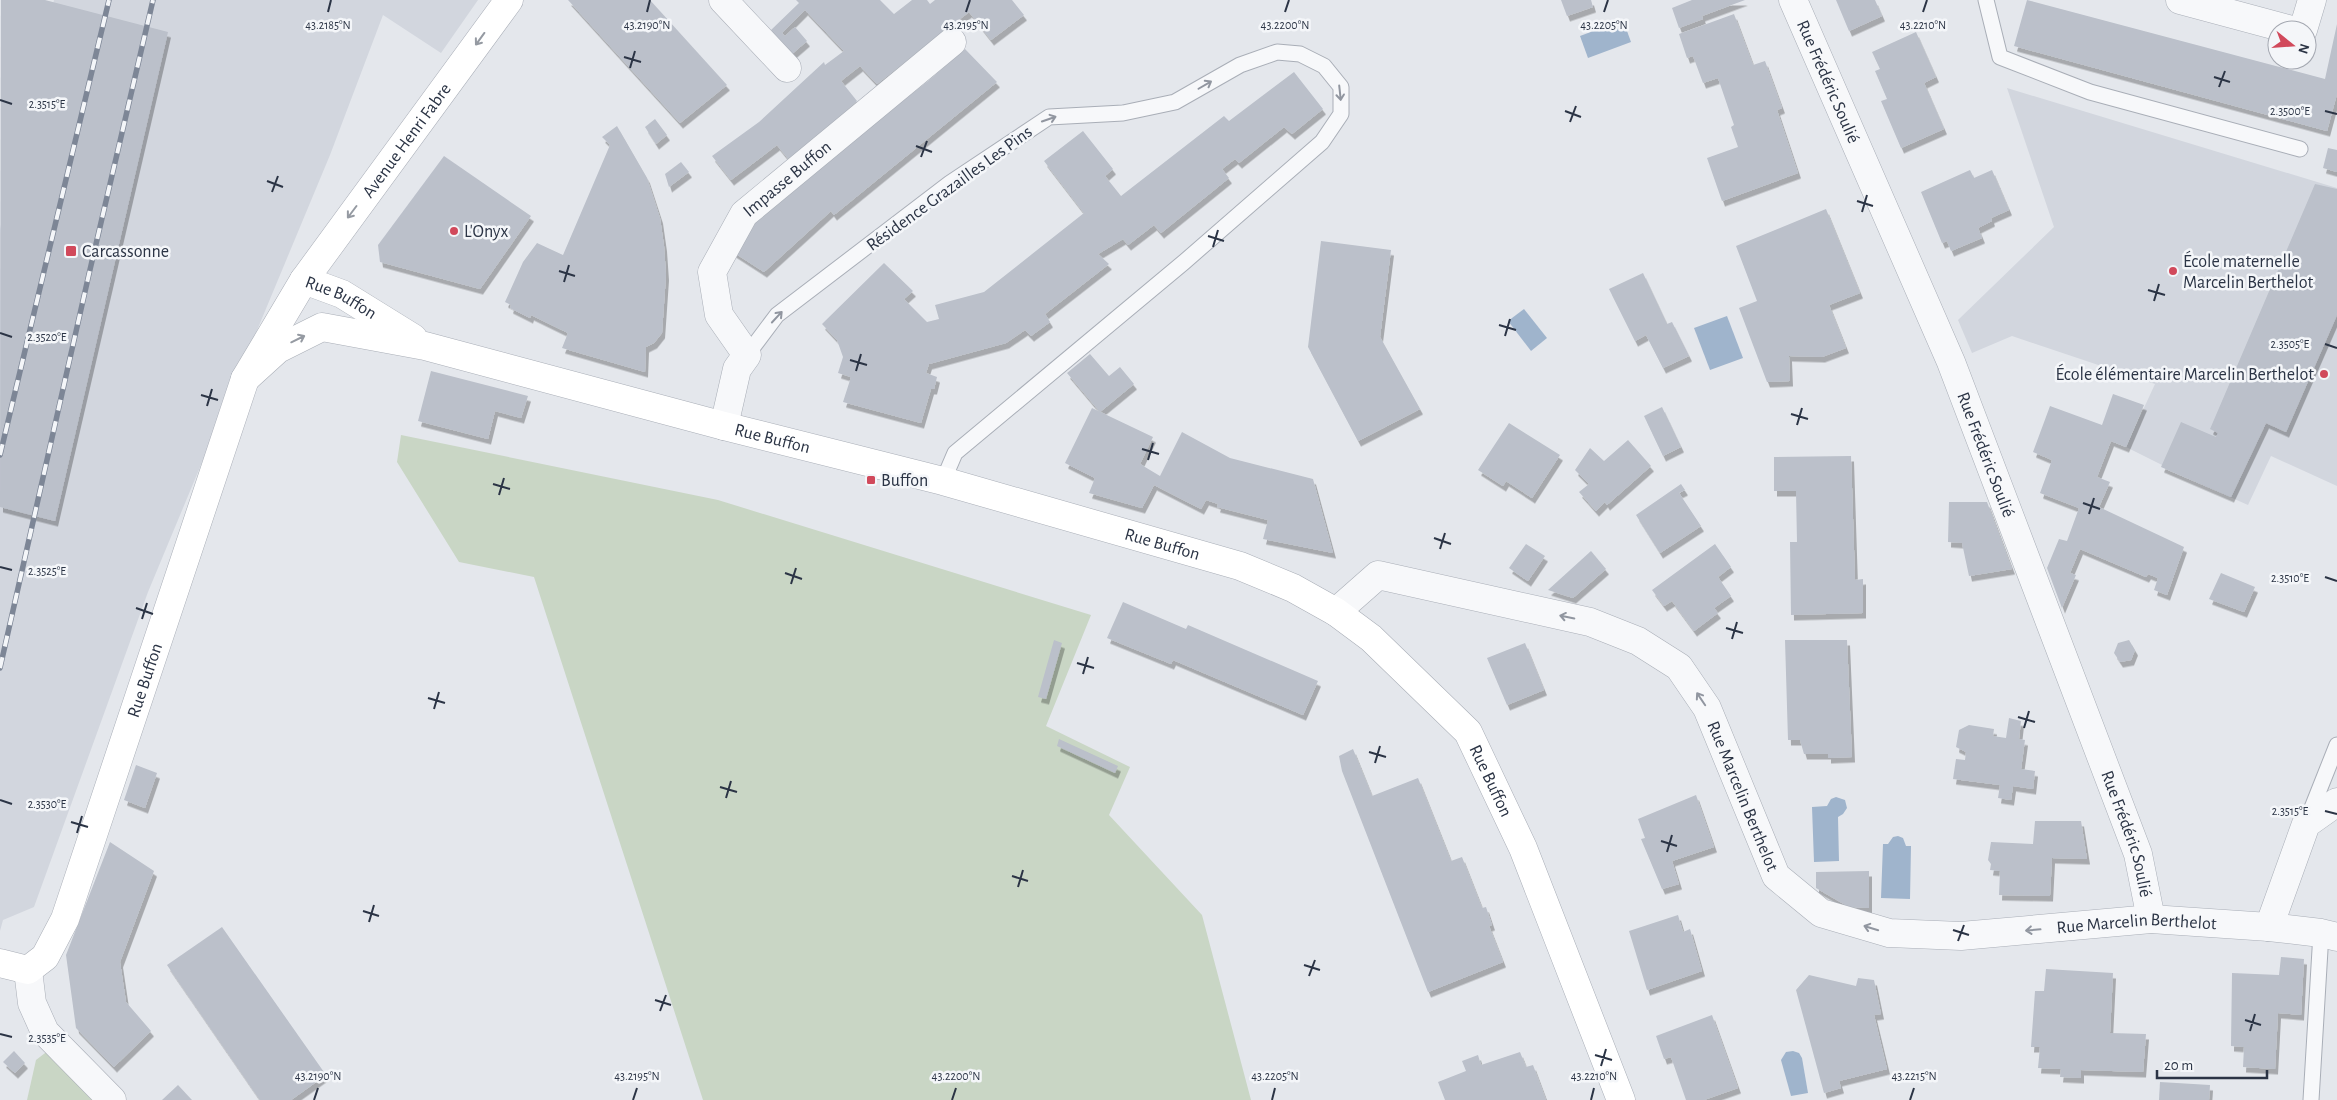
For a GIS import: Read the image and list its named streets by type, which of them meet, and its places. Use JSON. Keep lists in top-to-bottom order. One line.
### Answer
{"streets":{"street":["Rue Frédéric Soulié","Avenue Henri Fabre","Impasse Buffon","Rue Buffon","Rue Marcelin Berthelot"],"lane":["Résidence Grazailles Les Pins"]},"crossings":[["Rue Frédéric Soulié","Rue Marcelin Berthelot"],["Avenue Henri Fabre","Rue Buffon"],["Impasse Buffon","Résidence Grazailles Les Pins"],["Résidence Grazailles Les Pins","Rue Buffon"],["Rue Buffon","Rue Marcelin Berthelot"]],"one_way":["Avenue Henri Fabre","Rue Marcelin Berthelot"],"places":{"other":["L'Onyx","École maternelle Marcelin Berthelot","École élémentaire Marcelin Berthelot"],"transit":["Carcassonne","Buffon"]},"scale_bar":"20 m","north":"right","coordinates":["43.2185°N","43.2190°N","43.2195°N","43.2200°N","43.2205°N","43.2210°N","2.3515°E","2.3500°E","2.3520°E","2.3505°E","2.3525°E","2.3510°E","2.3530°E","2.3535°E","43.2215°N"]}
